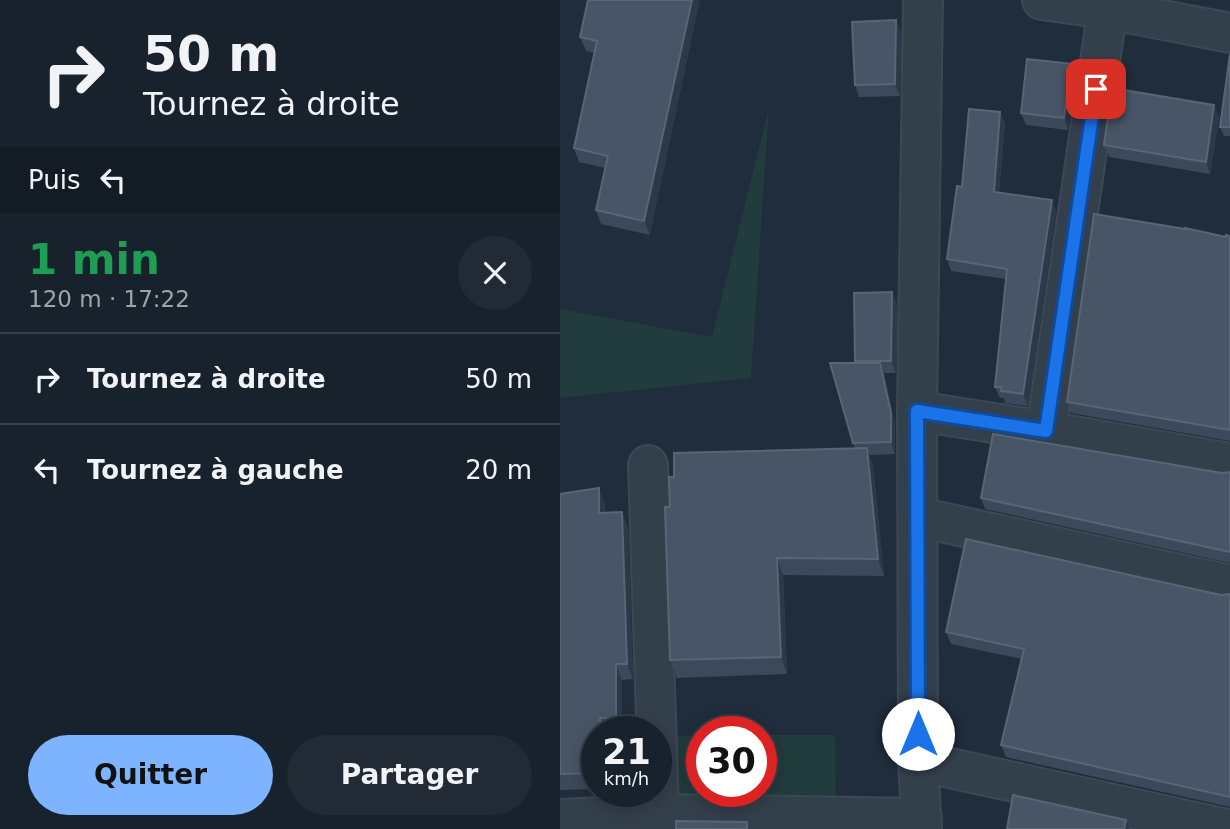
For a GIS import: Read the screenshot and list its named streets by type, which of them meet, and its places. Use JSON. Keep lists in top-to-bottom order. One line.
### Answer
{"page":{"turn":["50 m","Tournez à droite"],"then":"Puis","heading":["1 min","120 m · 17:22"],"list":[{"name":"Tournez à droite","value":"50 m"},{"name":"Tournez à gauche","value":"20 m"}],"speed":"21 km/h","limit":"30","buttons":["Quitter","Partager"]}}
